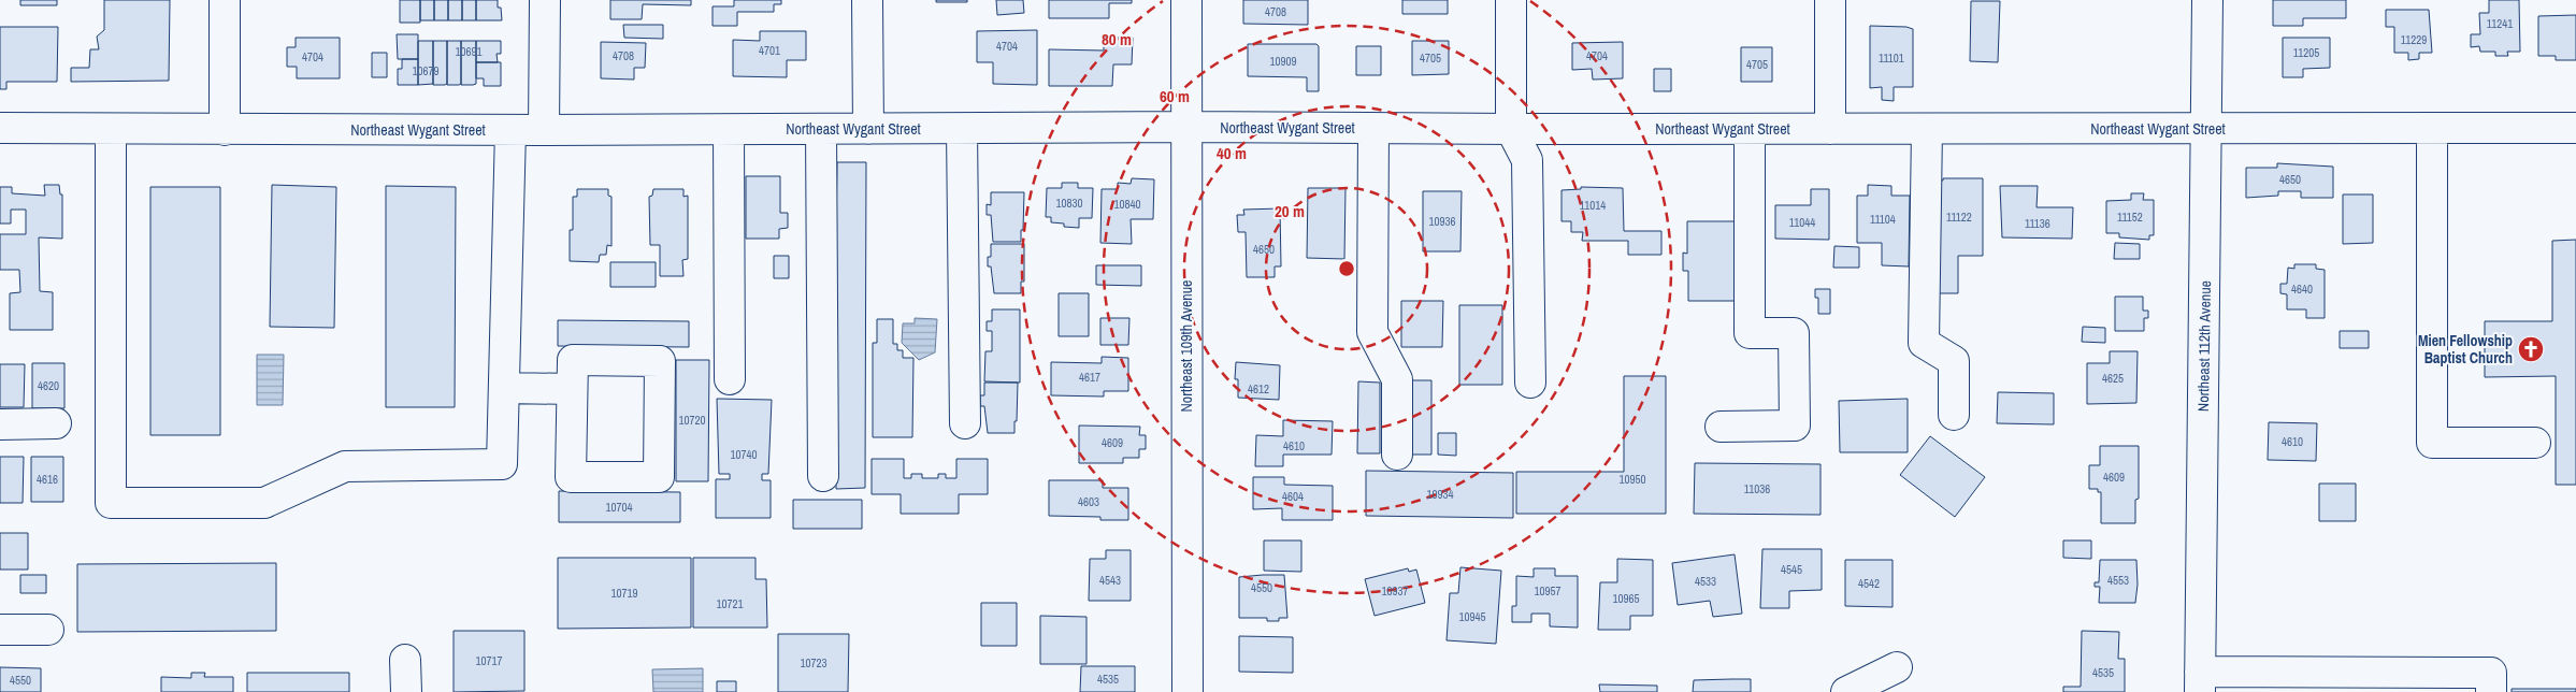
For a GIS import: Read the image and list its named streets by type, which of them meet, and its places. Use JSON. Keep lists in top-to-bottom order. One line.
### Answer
{"streets":{"street":["Northeast Wygant Street","Northeast 109th Avenue","Northeast 112th Avenue"]},"crossings":[["Northeast Wygant Street","Northeast 109th Avenue"],["Northeast Wygant Street","Northeast 112th Avenue"]],"places":{"church":["Mien Fellowship Baptist Church"]},"house_numbers":["4708","11241","11229","4704","4701","10691","11205","4708","4704","4704","4705","11101","10909","4705","10679","4650","10830","10840","11014","11122","11152","11104","10936","11044","11136","4650","4640","4617","4625","4620","4612","10720","4610","4609","4610","10740","4609","4616","10950","11036","10934","4604","4603","10704","4545","4543","4553","4533","4542","4550","10937","10957","10719","10965","10721","10945","10717","10723","4535","4535","4550"],"rings":["80 m","60 m","40 m","20 m"]}
